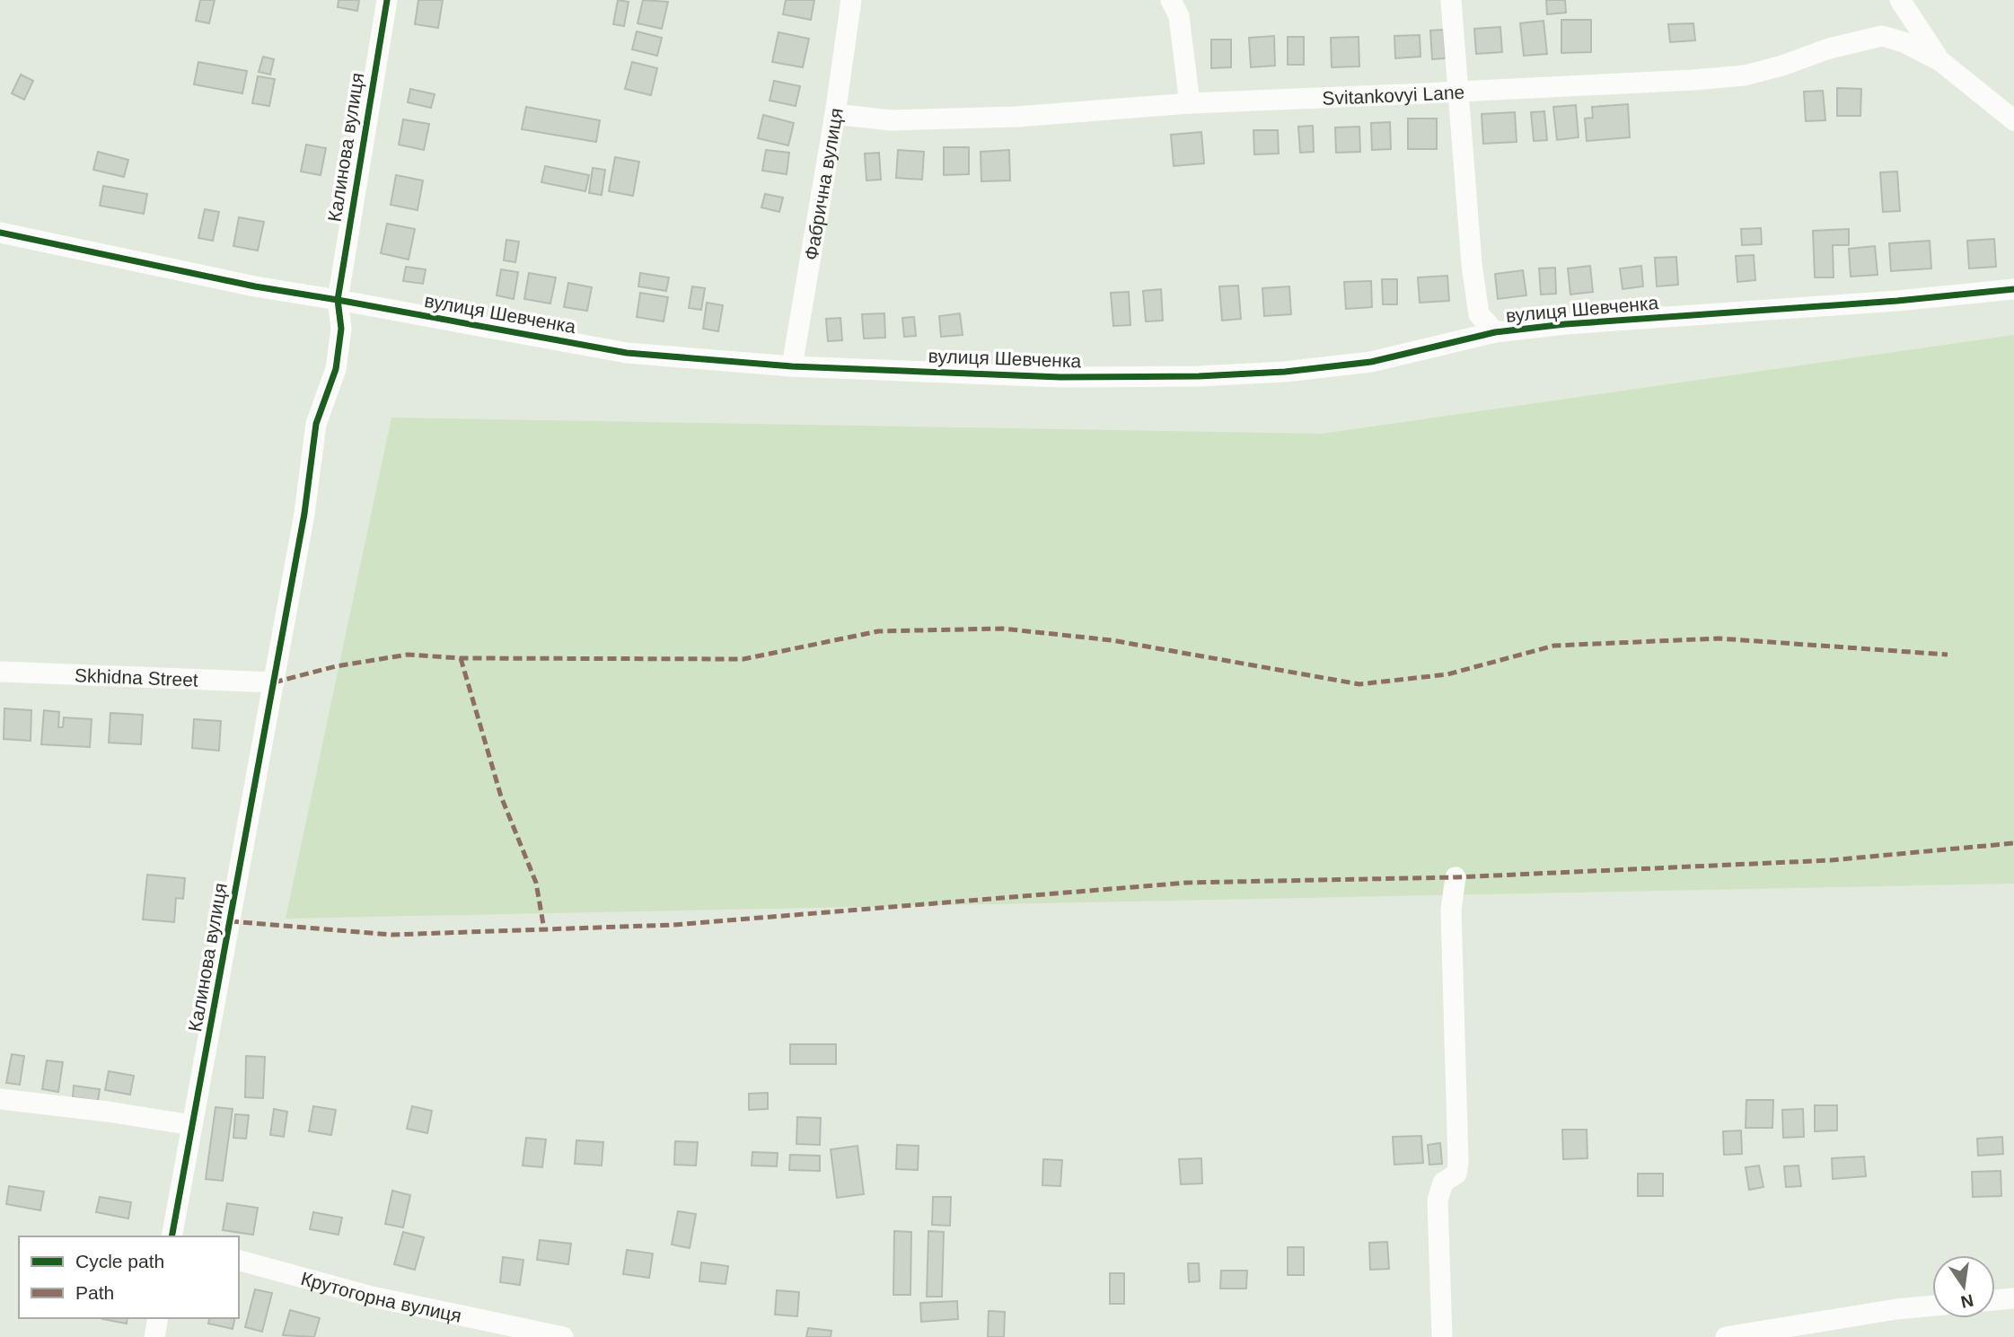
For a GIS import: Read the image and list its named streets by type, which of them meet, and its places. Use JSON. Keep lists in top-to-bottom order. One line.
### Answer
{"streets":{"street":["Svitankovyi Lane","Калинова вулиця","Фабрична вулиця","вулиця Шевченка","Skhidna Street","Крутогорна вулиця"]},"crossings":[["Svitankovyi Lane","Фабрична вулиця"],["Калинова вулиця","вулиця Шевченка"],["Калинова вулиця","Skhidna Street"],["Фабрична вулиця","вулиця Шевченка"]],"legend":["Cycle path","Path"],"north":"bottom"}
